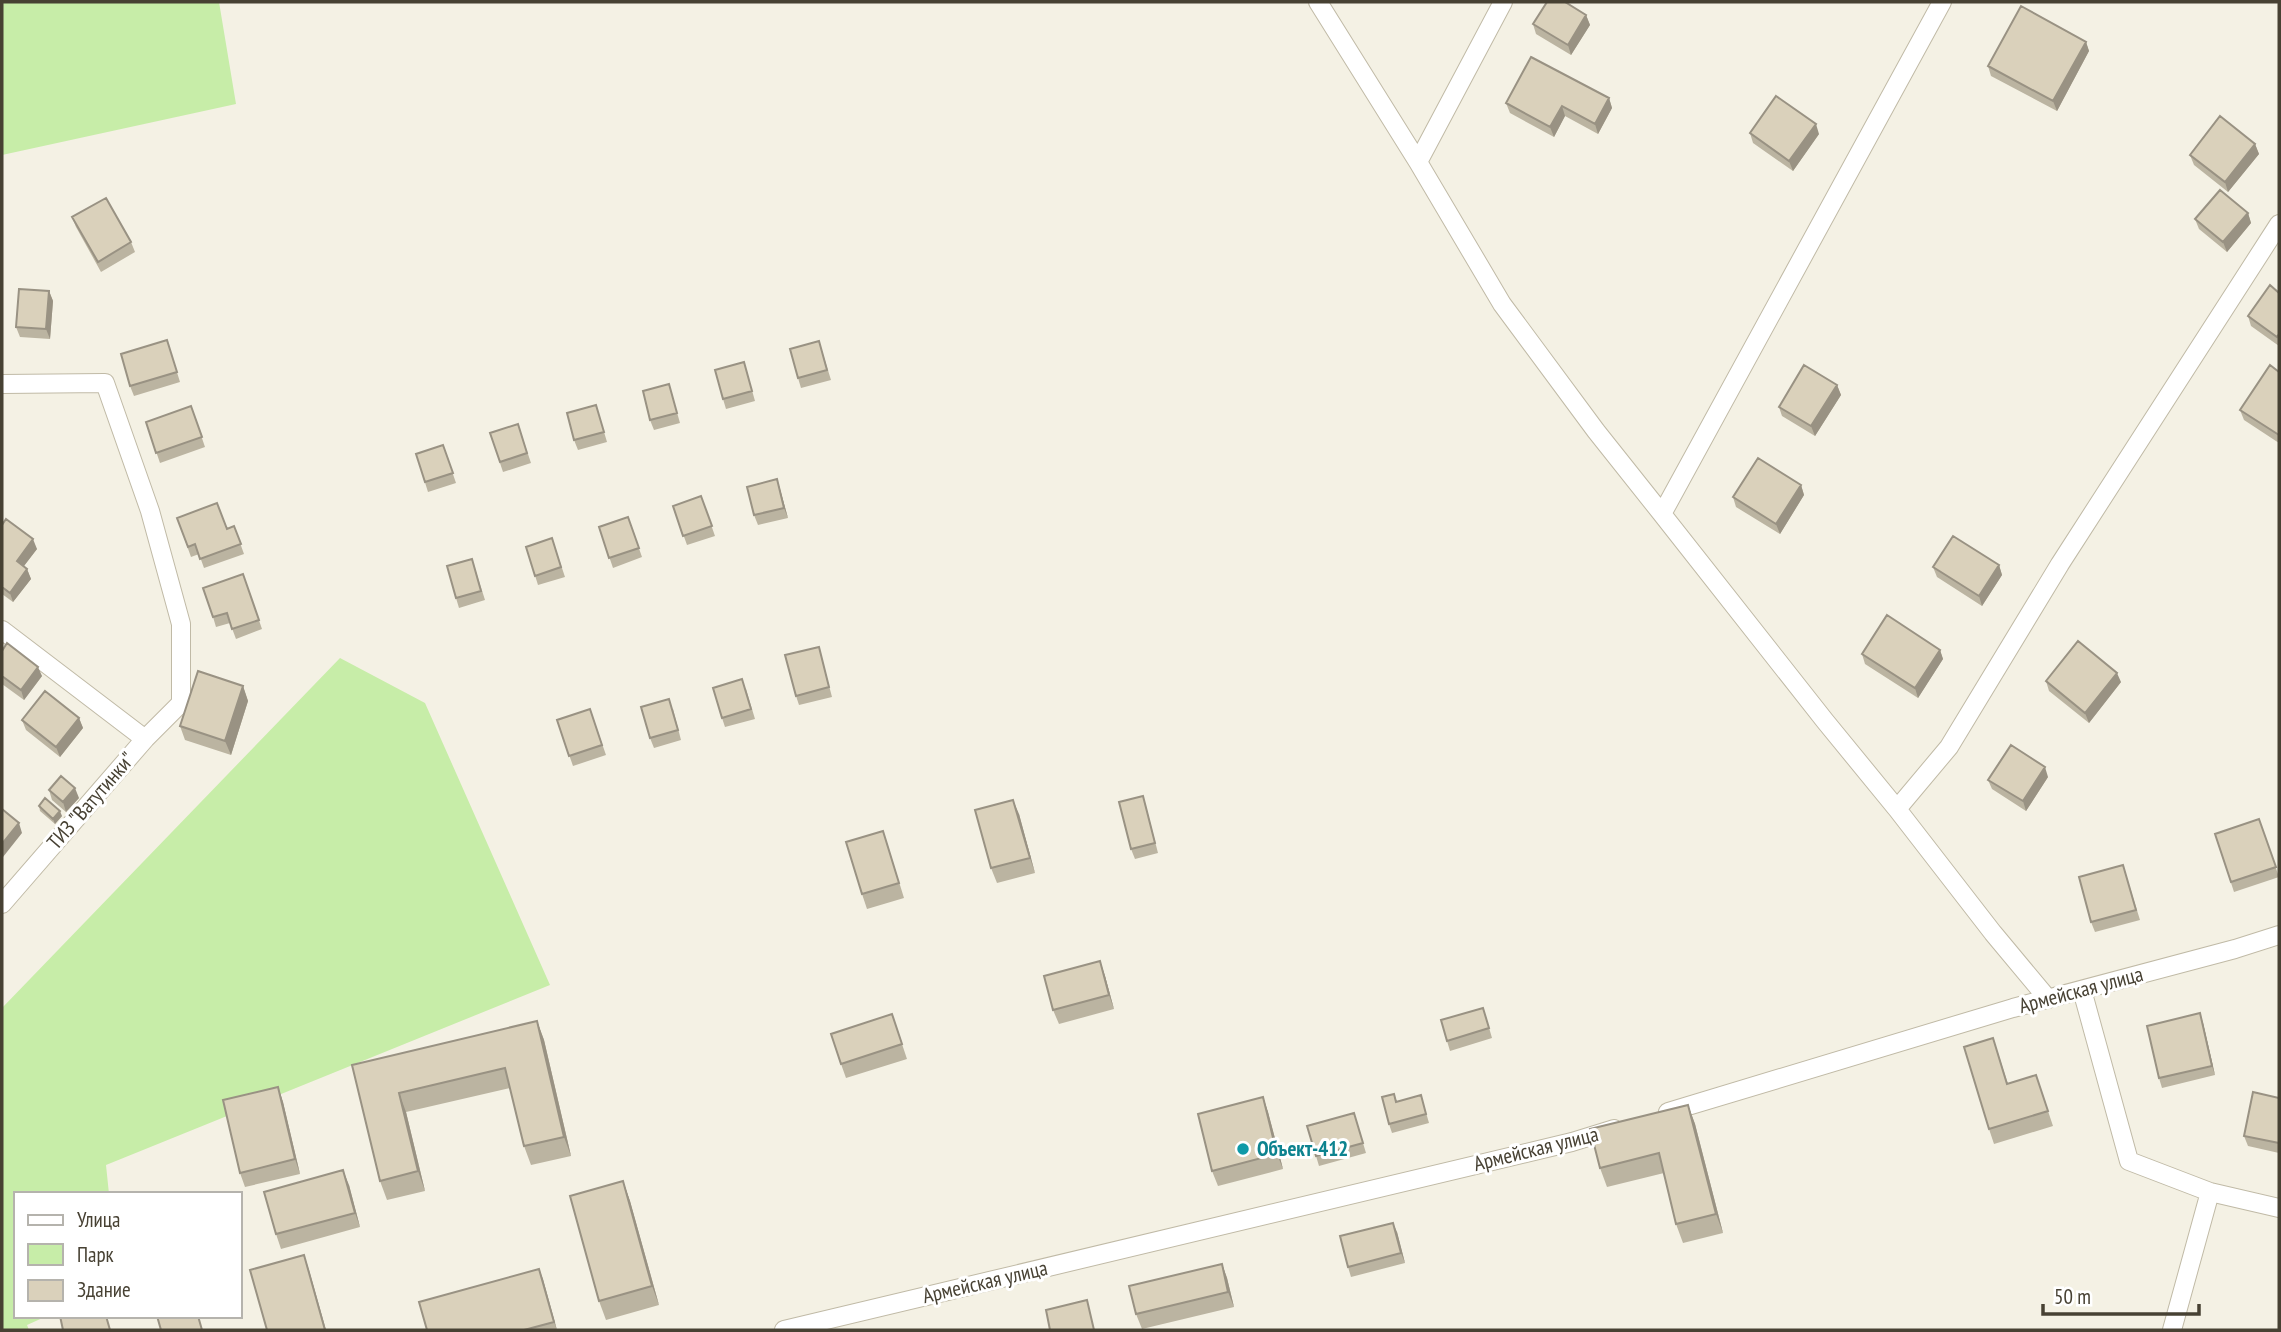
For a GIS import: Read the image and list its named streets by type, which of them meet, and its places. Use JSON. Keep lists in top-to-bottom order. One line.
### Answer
{"streets":{"street":["ТИЗ \"Ватутинки\"","Армейская улица"]},"places":["Объект-412"],"legend":["Улица","Парк","Здание"],"scale_bar":"50 m"}
